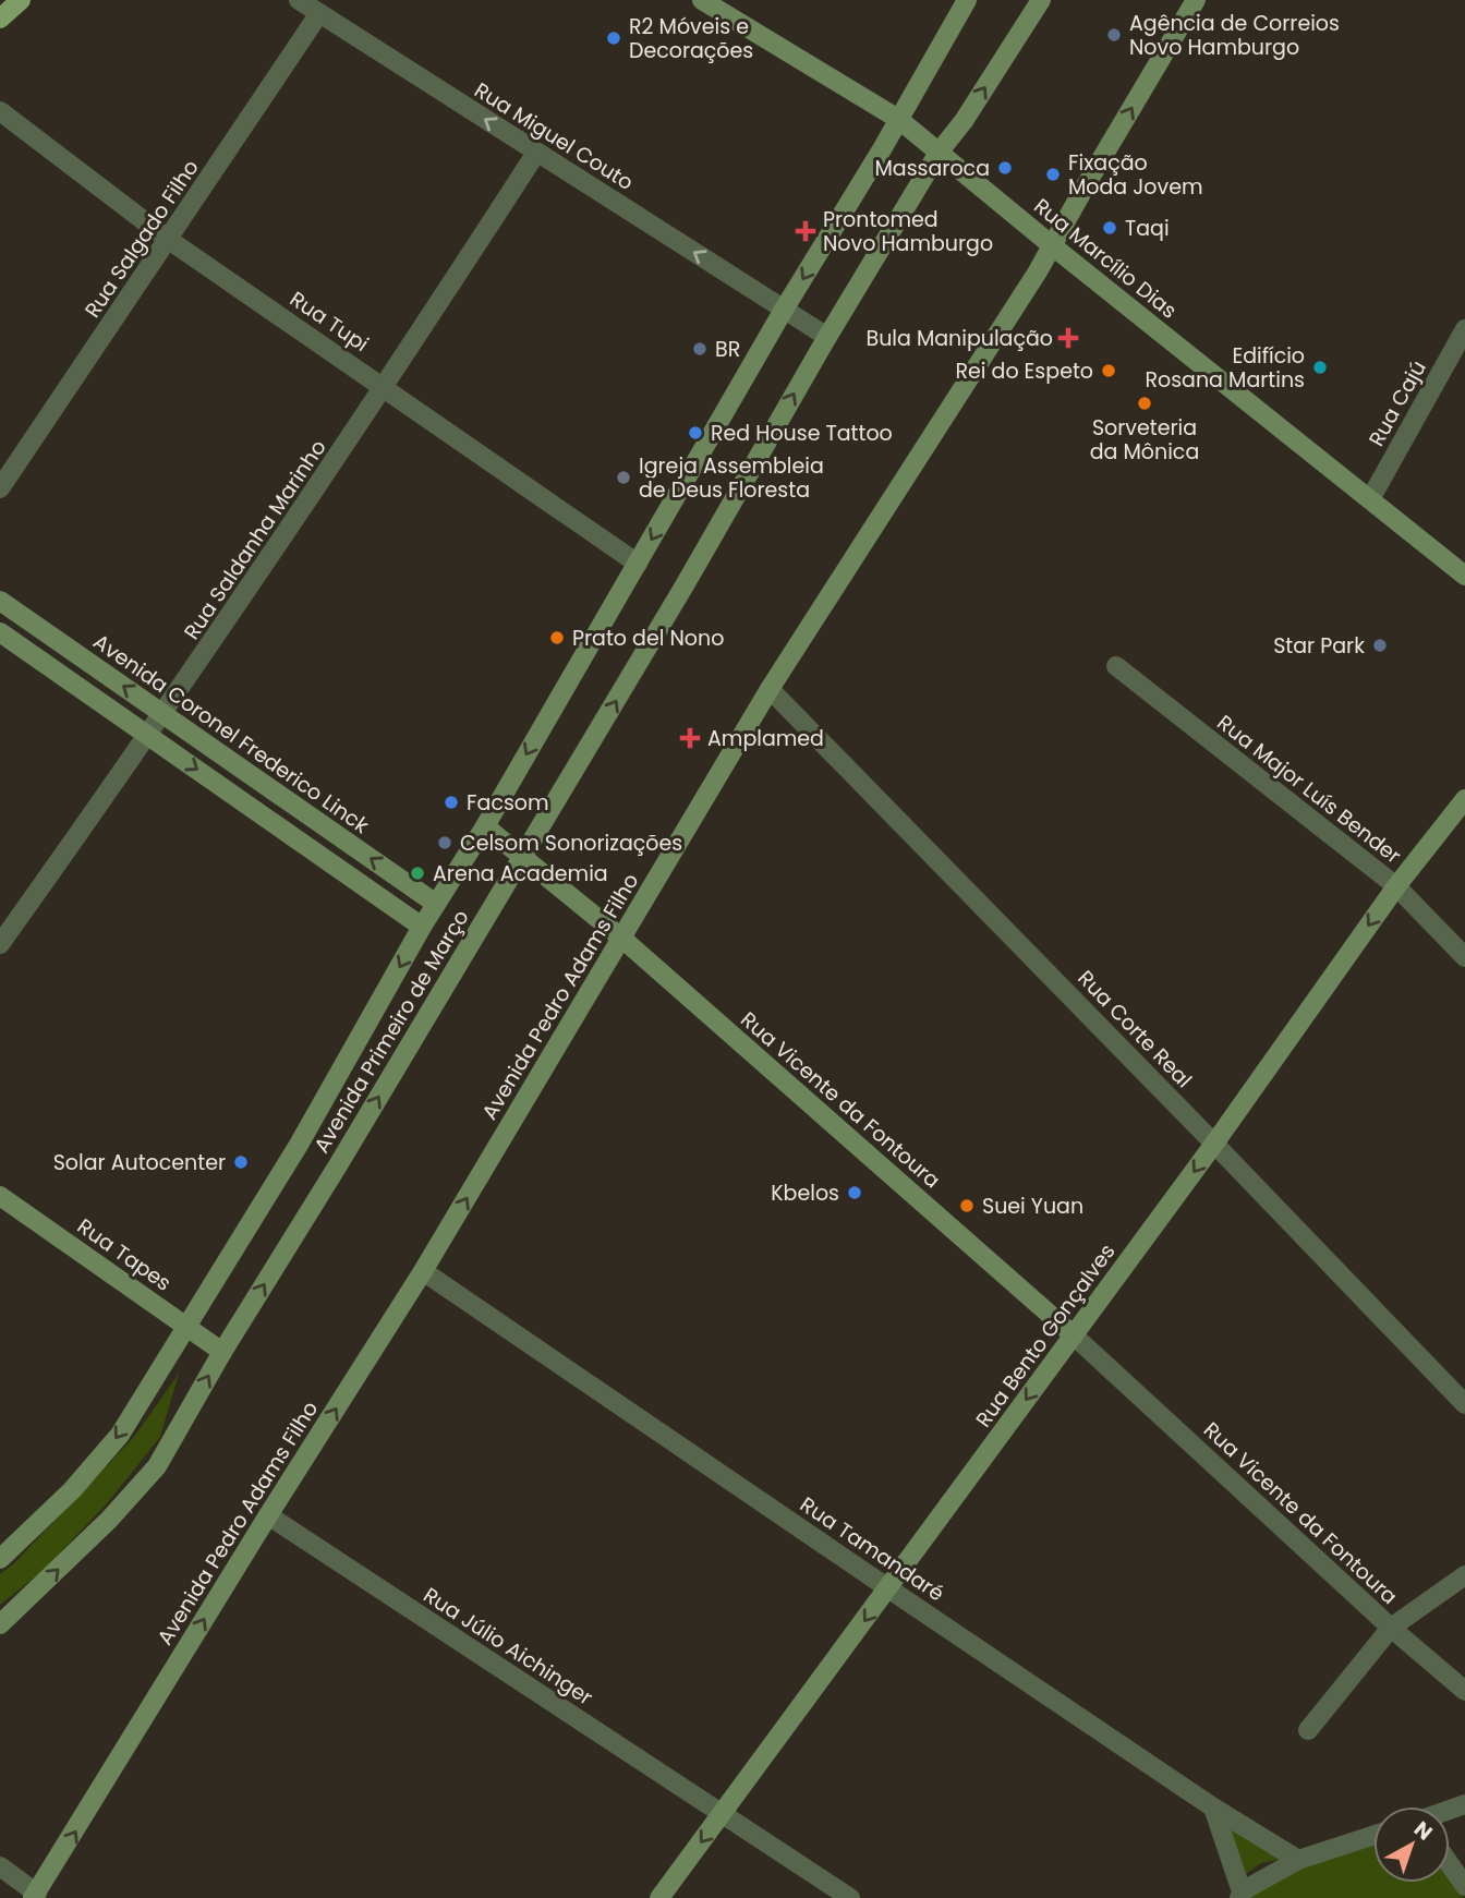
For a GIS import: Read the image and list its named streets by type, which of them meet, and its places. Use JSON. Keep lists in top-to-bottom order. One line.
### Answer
{"streets":{"main road":["Rua Marcílio Dias","Avenida Coronel Frederico Linck","Avenida Pedro Adams Filho","Avenida Primeiro de Março","Rua Vicente da Fontoura","Rua Tapes","Rua Bento Gonçalves"],"street":["Rua Miguel Couto","Rua Salgado Filho","Rua Tupi","Rua Cajú","Rua Saldanha Marinho","Rua Major Luís Bender","Rua Corte Real","Rua Tamandaré","Rua Júlio Aichinger"]},"crossings":[["Rua Miguel Couto","Rua Salgado Filho"],["Rua Miguel Couto","Rua Saldanha Marinho"],["Rua Miguel Couto","Avenida Primeiro de Março"],["Rua Salgado Filho","Rua Tupi"],["Rua Marcílio Dias","Rua Cajú"],["Rua Marcílio Dias","Avenida Pedro Adams Filho"],["Rua Marcílio Dias","Avenida Primeiro de Março"],["Rua Tupi","Rua Saldanha Marinho"],["Rua Tupi","Avenida Primeiro de Março"],["Rua Saldanha Marinho","Avenida Coronel Frederico Linck"],["Avenida Coronel Frederico Linck","Avenida Primeiro de Março"],["Rua Major Luís Bender","Rua Bento Gonçalves"],["Avenida Pedro Adams Filho","Rua Corte Real"],["Avenida Pedro Adams Filho","Rua Vicente da Fontoura"],["Avenida Pedro Adams Filho","Rua Tamandaré"],["Avenida Pedro Adams Filho","Rua Júlio Aichinger"],["Rua Corte Real","Rua Bento Gonçalves"],["Avenida Primeiro de Março","Rua Vicente da Fontoura"],["Avenida Primeiro de Março","Rua Tapes"],["Rua Vicente da Fontoura","Rua Bento Gonçalves"],["Rua Bento Gonçalves","Rua Tamandaré"],["Rua Bento Gonçalves","Rua Júlio Aichinger"]],"one_way":["Rua Miguel Couto","Avenida Pedro Adams Filho","Rua Bento Gonçalves"],"places":{"other":["Agência de Correios Novo Hamburgo","R2 Móveis e Decorações","Massaroca","Fixação Moda Jovem","Taqi","BR","Edifício Rosana Martins","Rei do Espeto","Sorveteria da Mônica","Red House Tattoo","Igreja Assembleia de Deus Floresta","Prato del Nono","Star Park","Facsom","Celsom Sonorizações","Arena Academia","Solar Autocenter","Kbelos","Suei Yuan"],"health":["Prontomed Novo Hamburgo","Bula Manipulação","Amplamed"]},"north":"top right"}
